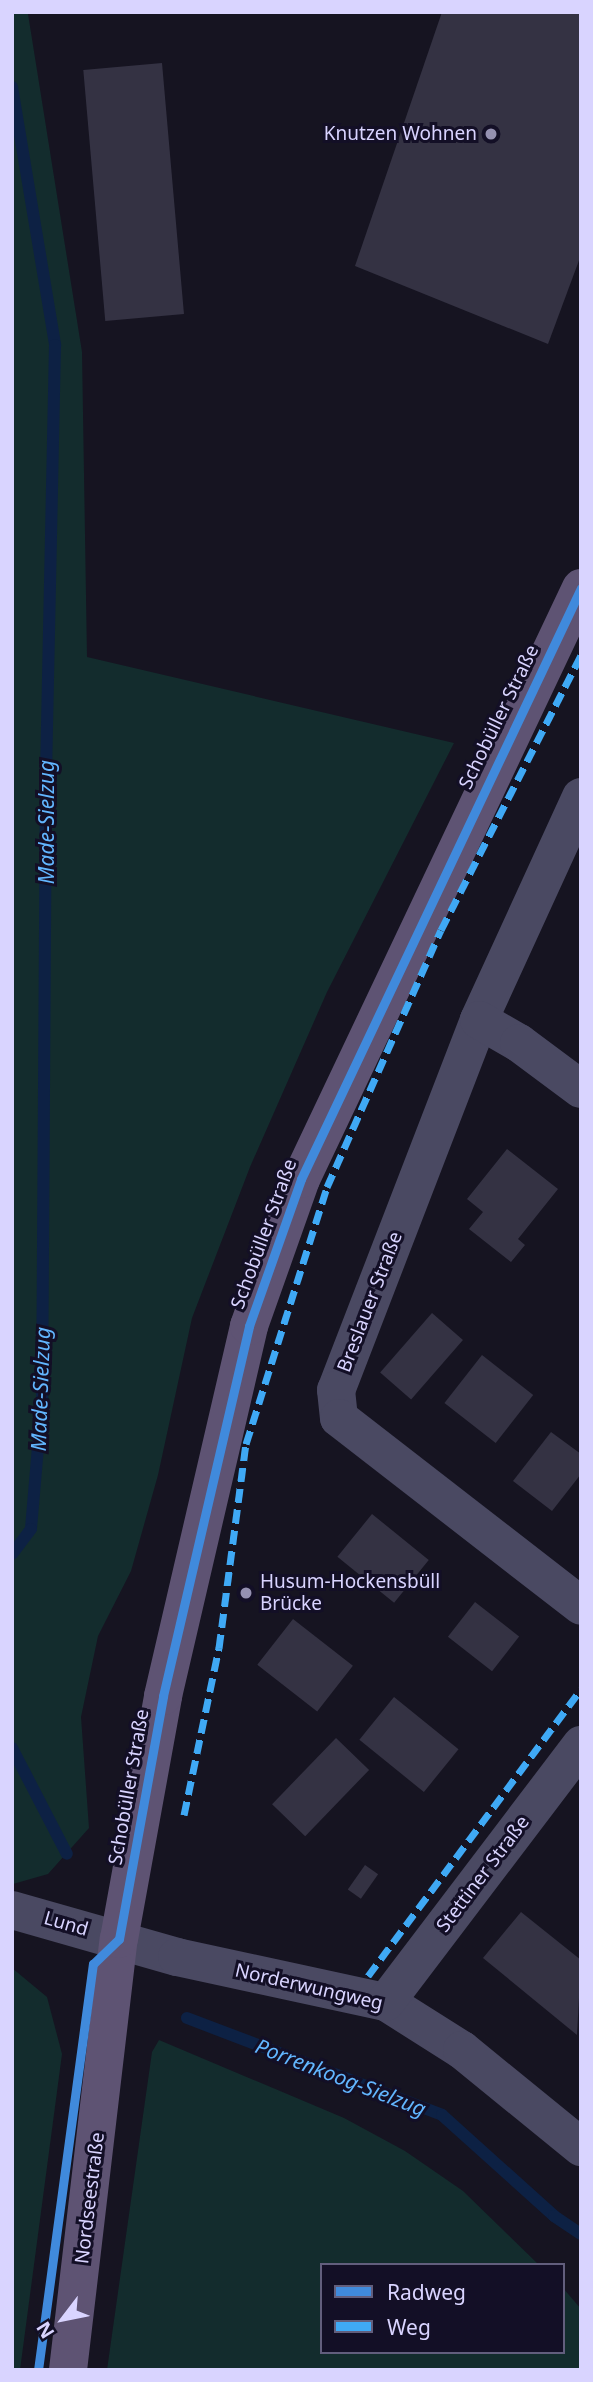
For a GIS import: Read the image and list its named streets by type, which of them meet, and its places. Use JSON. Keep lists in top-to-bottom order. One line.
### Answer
{"streets":{"main road":["Schobüller Straße","Nordseestraße"],"street":["Breslauer Straße","Stettiner Straße","Lund","Norderwungweg"]},"crossings":[["Schobüller Straße","Lund"],["Schobüller Straße","Norderwungweg"],["Schobüller Straße","Nordseestraße"],["Stettiner Straße","Norderwungweg"],["Lund","Norderwungweg"]],"water":["Made-Sielzug","Porrenkoog-Sielzug"],"places":["Knutzen Wohnen","Husum-Hockensbüll Brücke"],"legend":["Radweg","Weg"],"north":"bottom left"}
